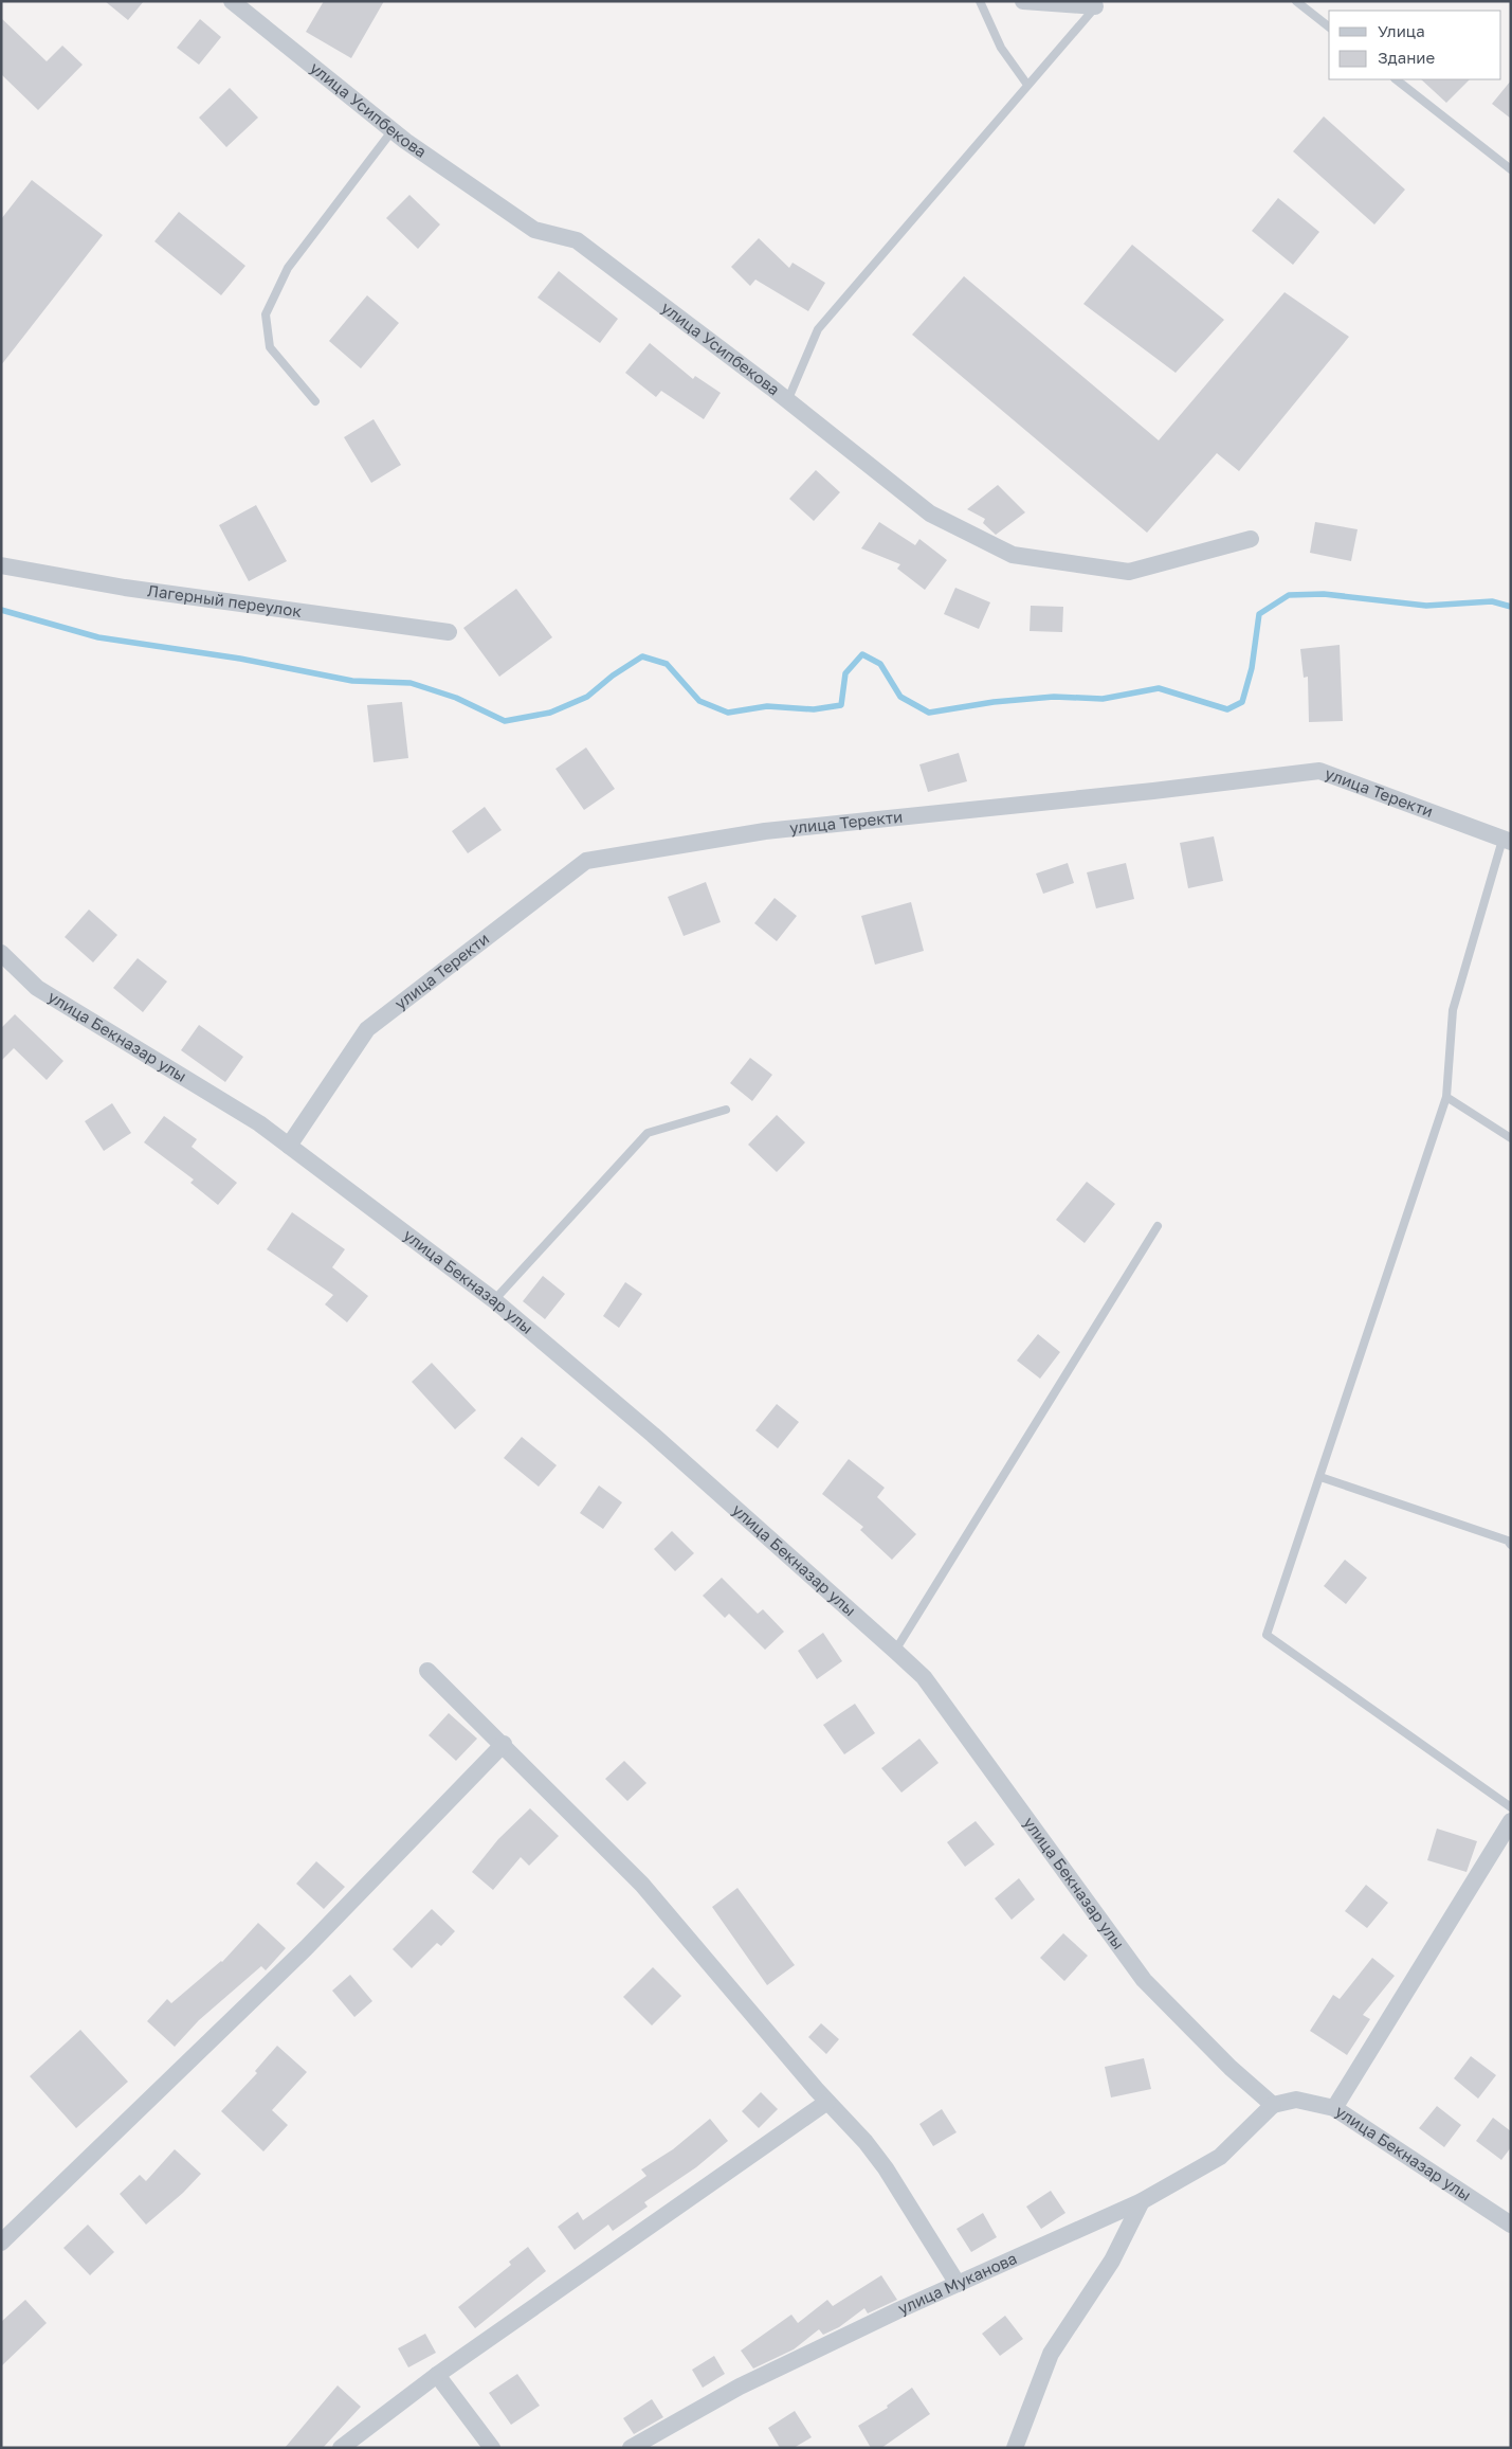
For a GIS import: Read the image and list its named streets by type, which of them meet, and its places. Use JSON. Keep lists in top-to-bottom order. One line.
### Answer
{"streets":{"street":["улица Усипбекова","Лагерный переулок","улица Теректи","улица Бекназар улы","улица Муканова"]},"crossings":[["улица Теректи","улица Бекназар улы"],["улица Бекназар улы","улица Муканова"]],"legend":["Улица","Здание"]}
